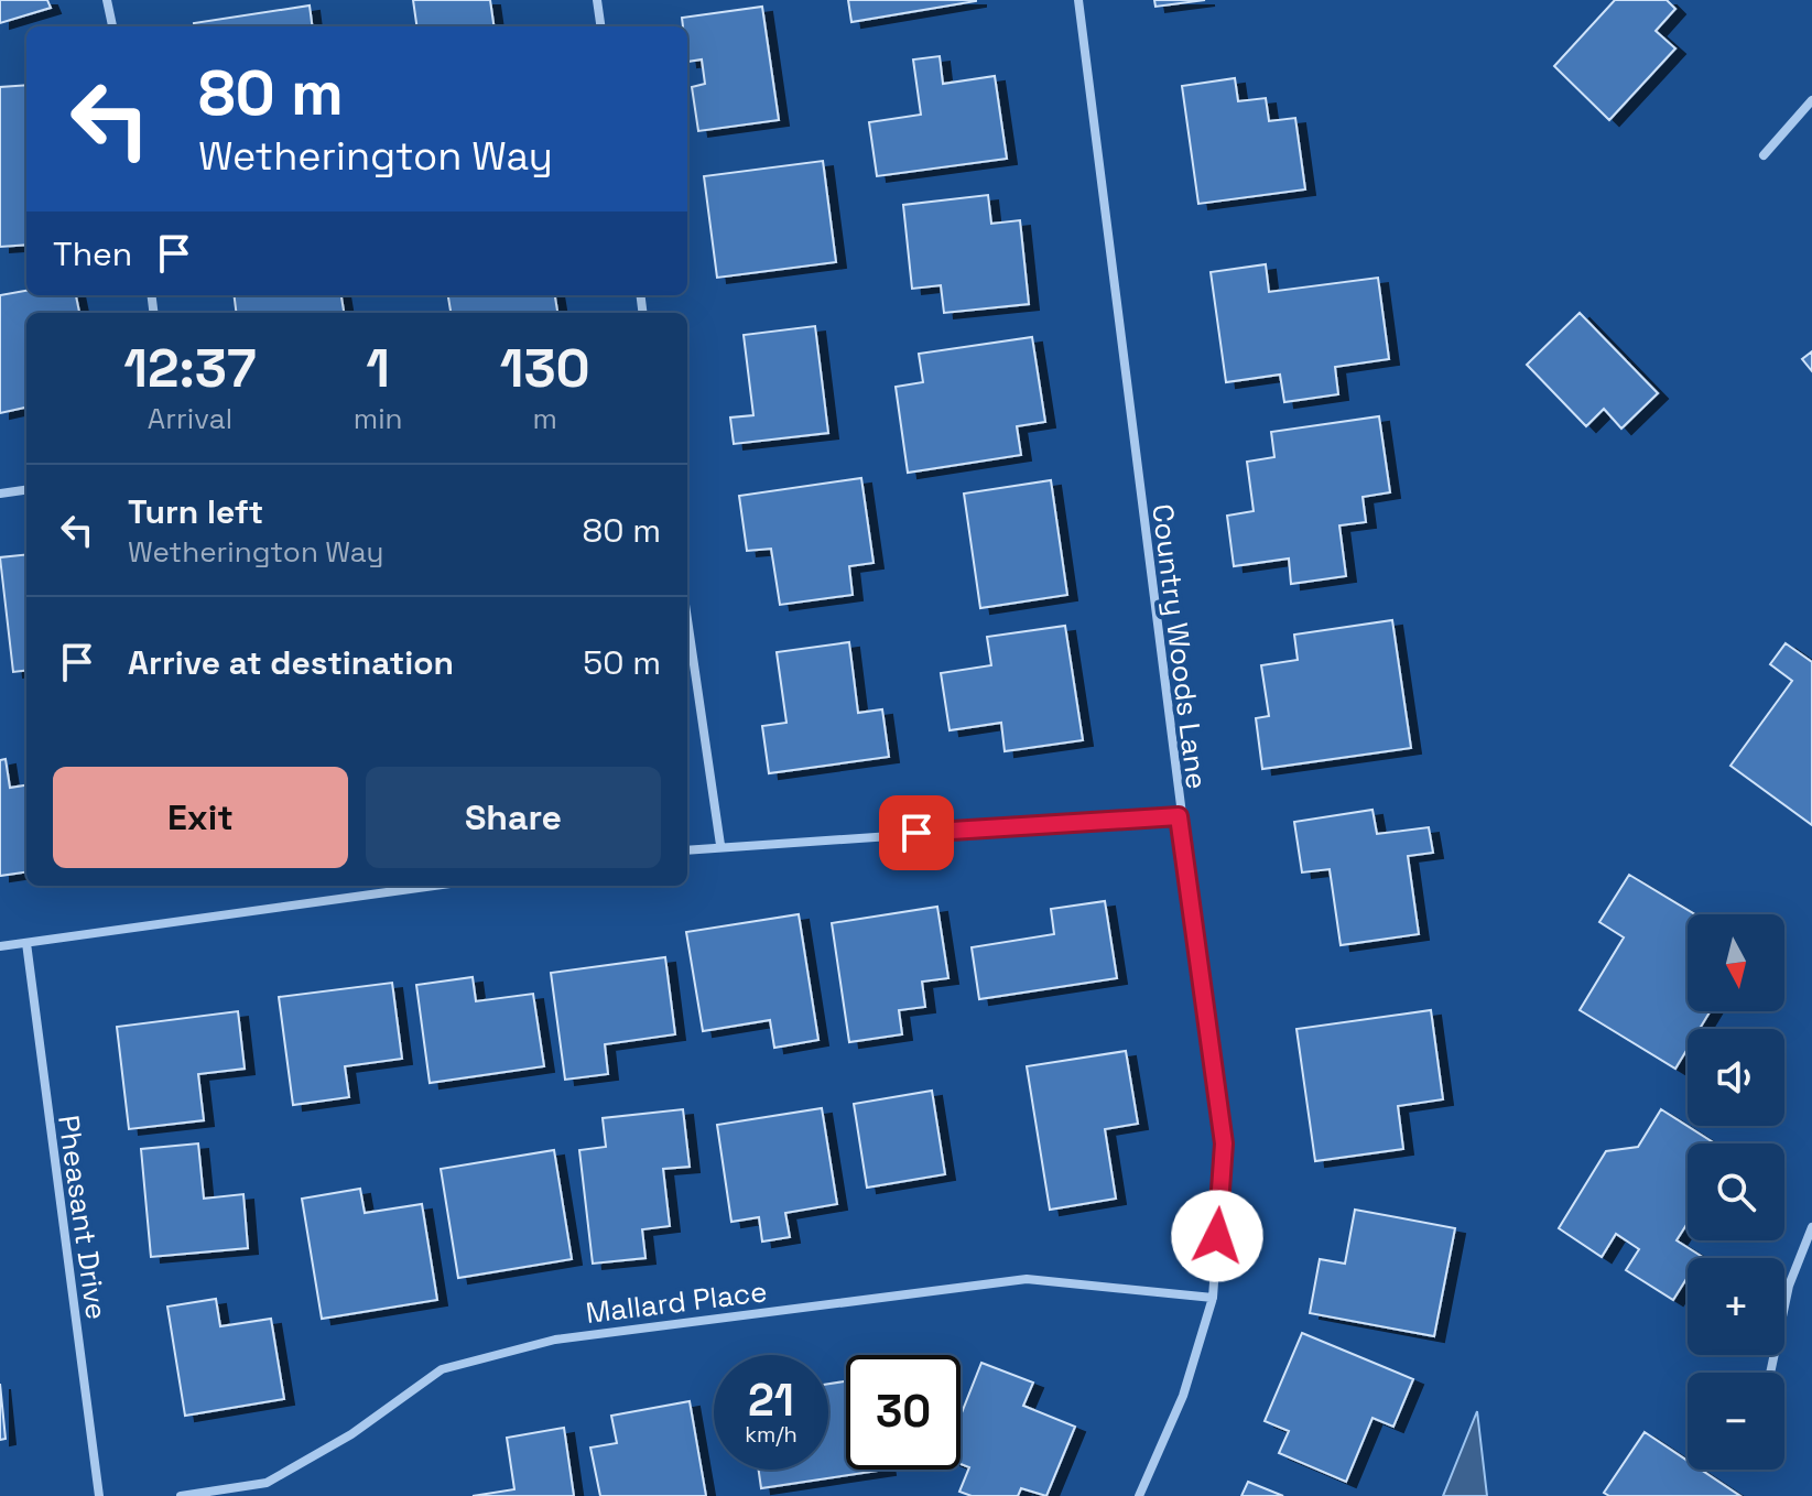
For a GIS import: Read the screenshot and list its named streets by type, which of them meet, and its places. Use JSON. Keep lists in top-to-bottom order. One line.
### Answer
{"streets":{"street":["Country Woods Lane","Pheasant Drive","Mallard Place"]},"crossings":[["Country Woods Lane","Mallard Place"]],"north":"bottom","page":{"turn":["80 m","Wetherington Way"],"then":"Then","eta":["12:37","Arrival","1","min","130","m"],"list":[{"name":"Turn left","note":"Wetherington Way","value":"80 m"},{"name":"Arrive at destination","value":"50 m"}],"buttons":["Exit","Share"],"map_buttons":["+","−"],"speed":"21 km/h","limit":"30"}}
